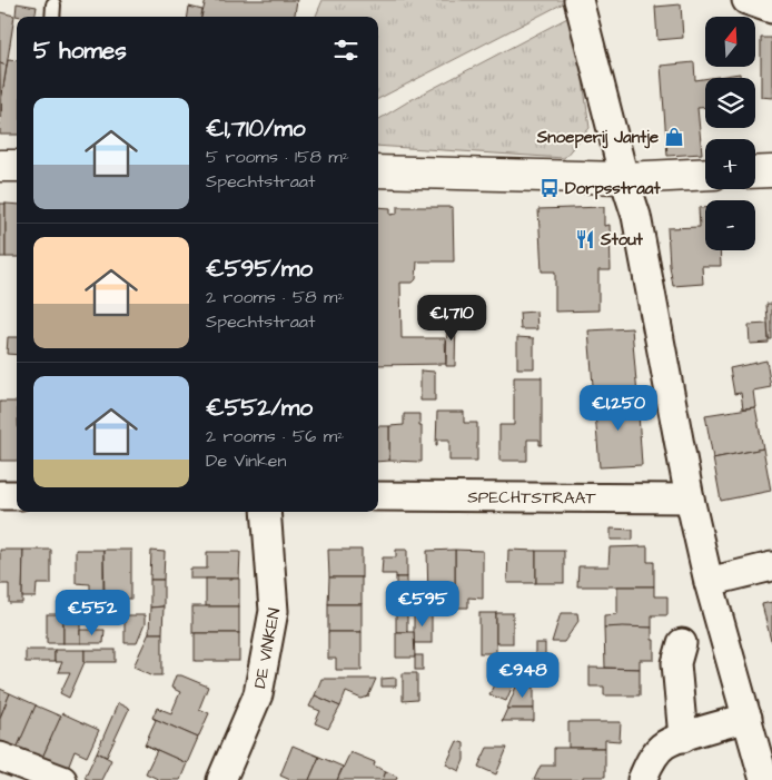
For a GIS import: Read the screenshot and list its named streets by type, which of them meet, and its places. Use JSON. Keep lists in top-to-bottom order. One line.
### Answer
{"streets":{"street":["SPECHTSTRAAT","DE VINKEN"]},"places":{"shop":["Snoeperij Jantje"],"bus stop":["Dorpsstraat"],"restaurant":["Stout"]},"north":"top","page":{"map_buttons":["+","−"],"heading":"5 homes","list":[{"name":"€1,710/mo","note":"5 rooms · 158 m² · Spechtstraat"},{"name":"€595/mo","note":"2 rooms · 58 m² · Spechtstraat"},{"name":"€552/mo","note":"2 rooms · 56 m² · De Vinken"}],"price":["€1,710","€1,250","€595","€552","€948"]}}
